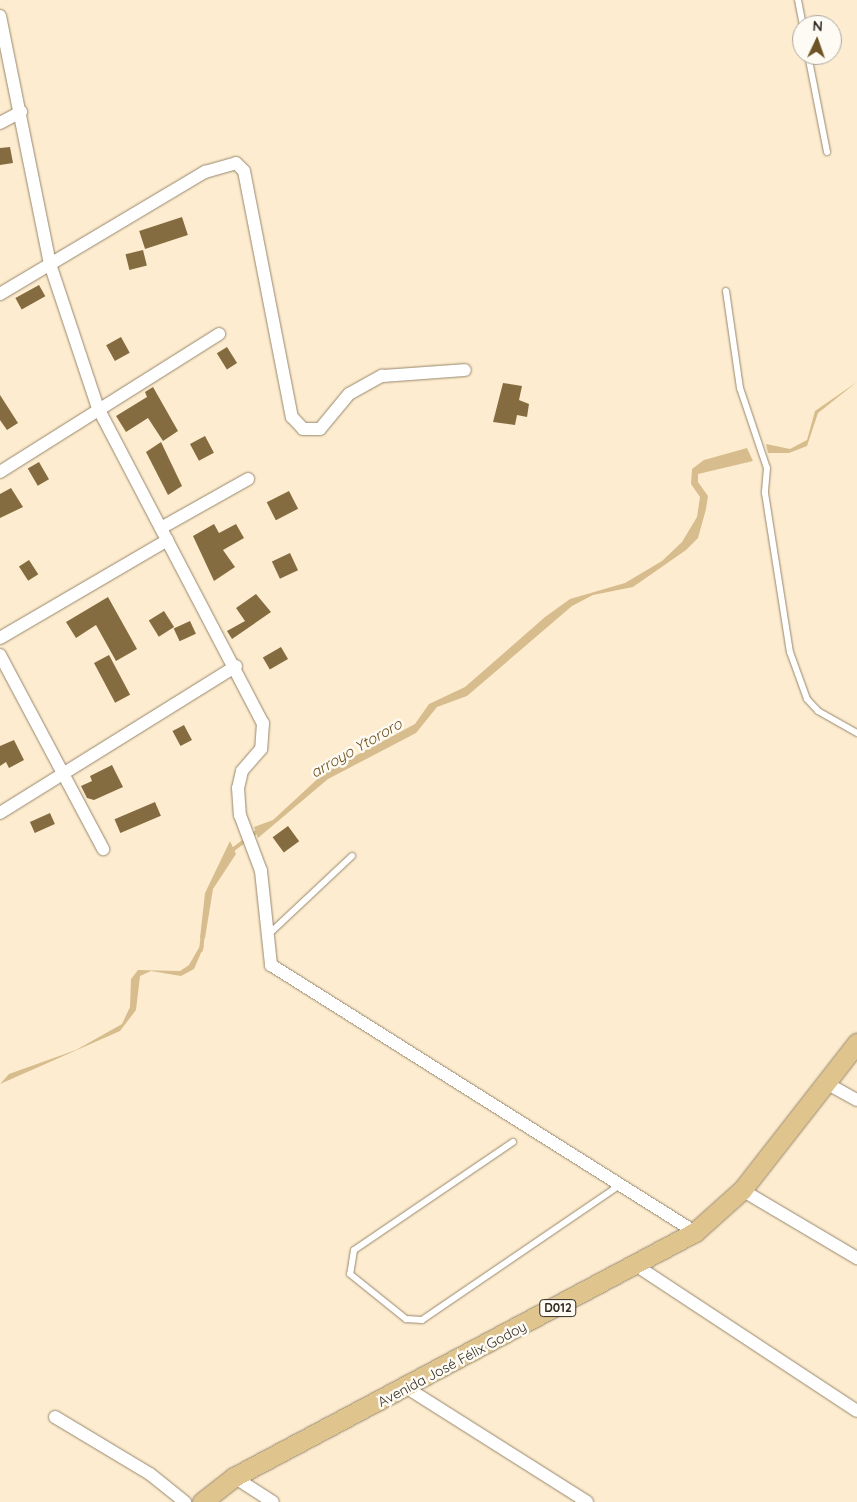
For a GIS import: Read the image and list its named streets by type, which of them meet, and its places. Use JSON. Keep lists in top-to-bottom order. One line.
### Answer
{"streets":{"main road":["D012","Avenida José Félix Godoy"]},"water":["arroyo Ytororo"],"north":"top"}
